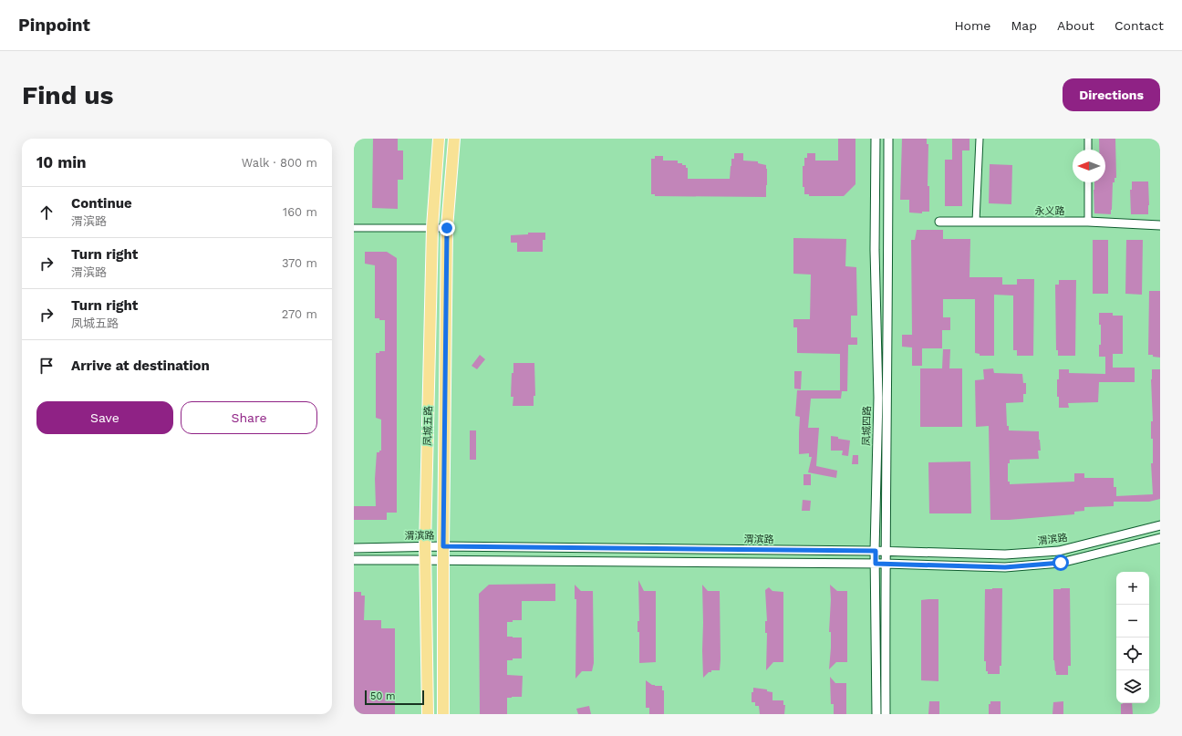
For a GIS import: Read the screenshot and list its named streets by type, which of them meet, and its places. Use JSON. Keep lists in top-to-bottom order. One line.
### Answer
{"streets":{"main road":["凤城五路"],"street":["永义路","凤城四路","渭滨路"]},"crossings":[["凤城五路","渭滨路"],["凤城四路","渭滨路"]],"scale_bar":"50 m","north":"left","page":{"header":"Pinpoint","nav":["Home","Map","About","Contact"],"buttons":["Directions",["Save","Share"]],"title":"Find us","heading":["10 min","Walk · 800 m"],"list":[["Continue","渭滨路","160 m"],["Turn right","渭滨路","370 m"],["Turn right","凤城五路","270 m"],"Arrive at destination"],"map_buttons":["+","−"],"scale":"50 m"}}
